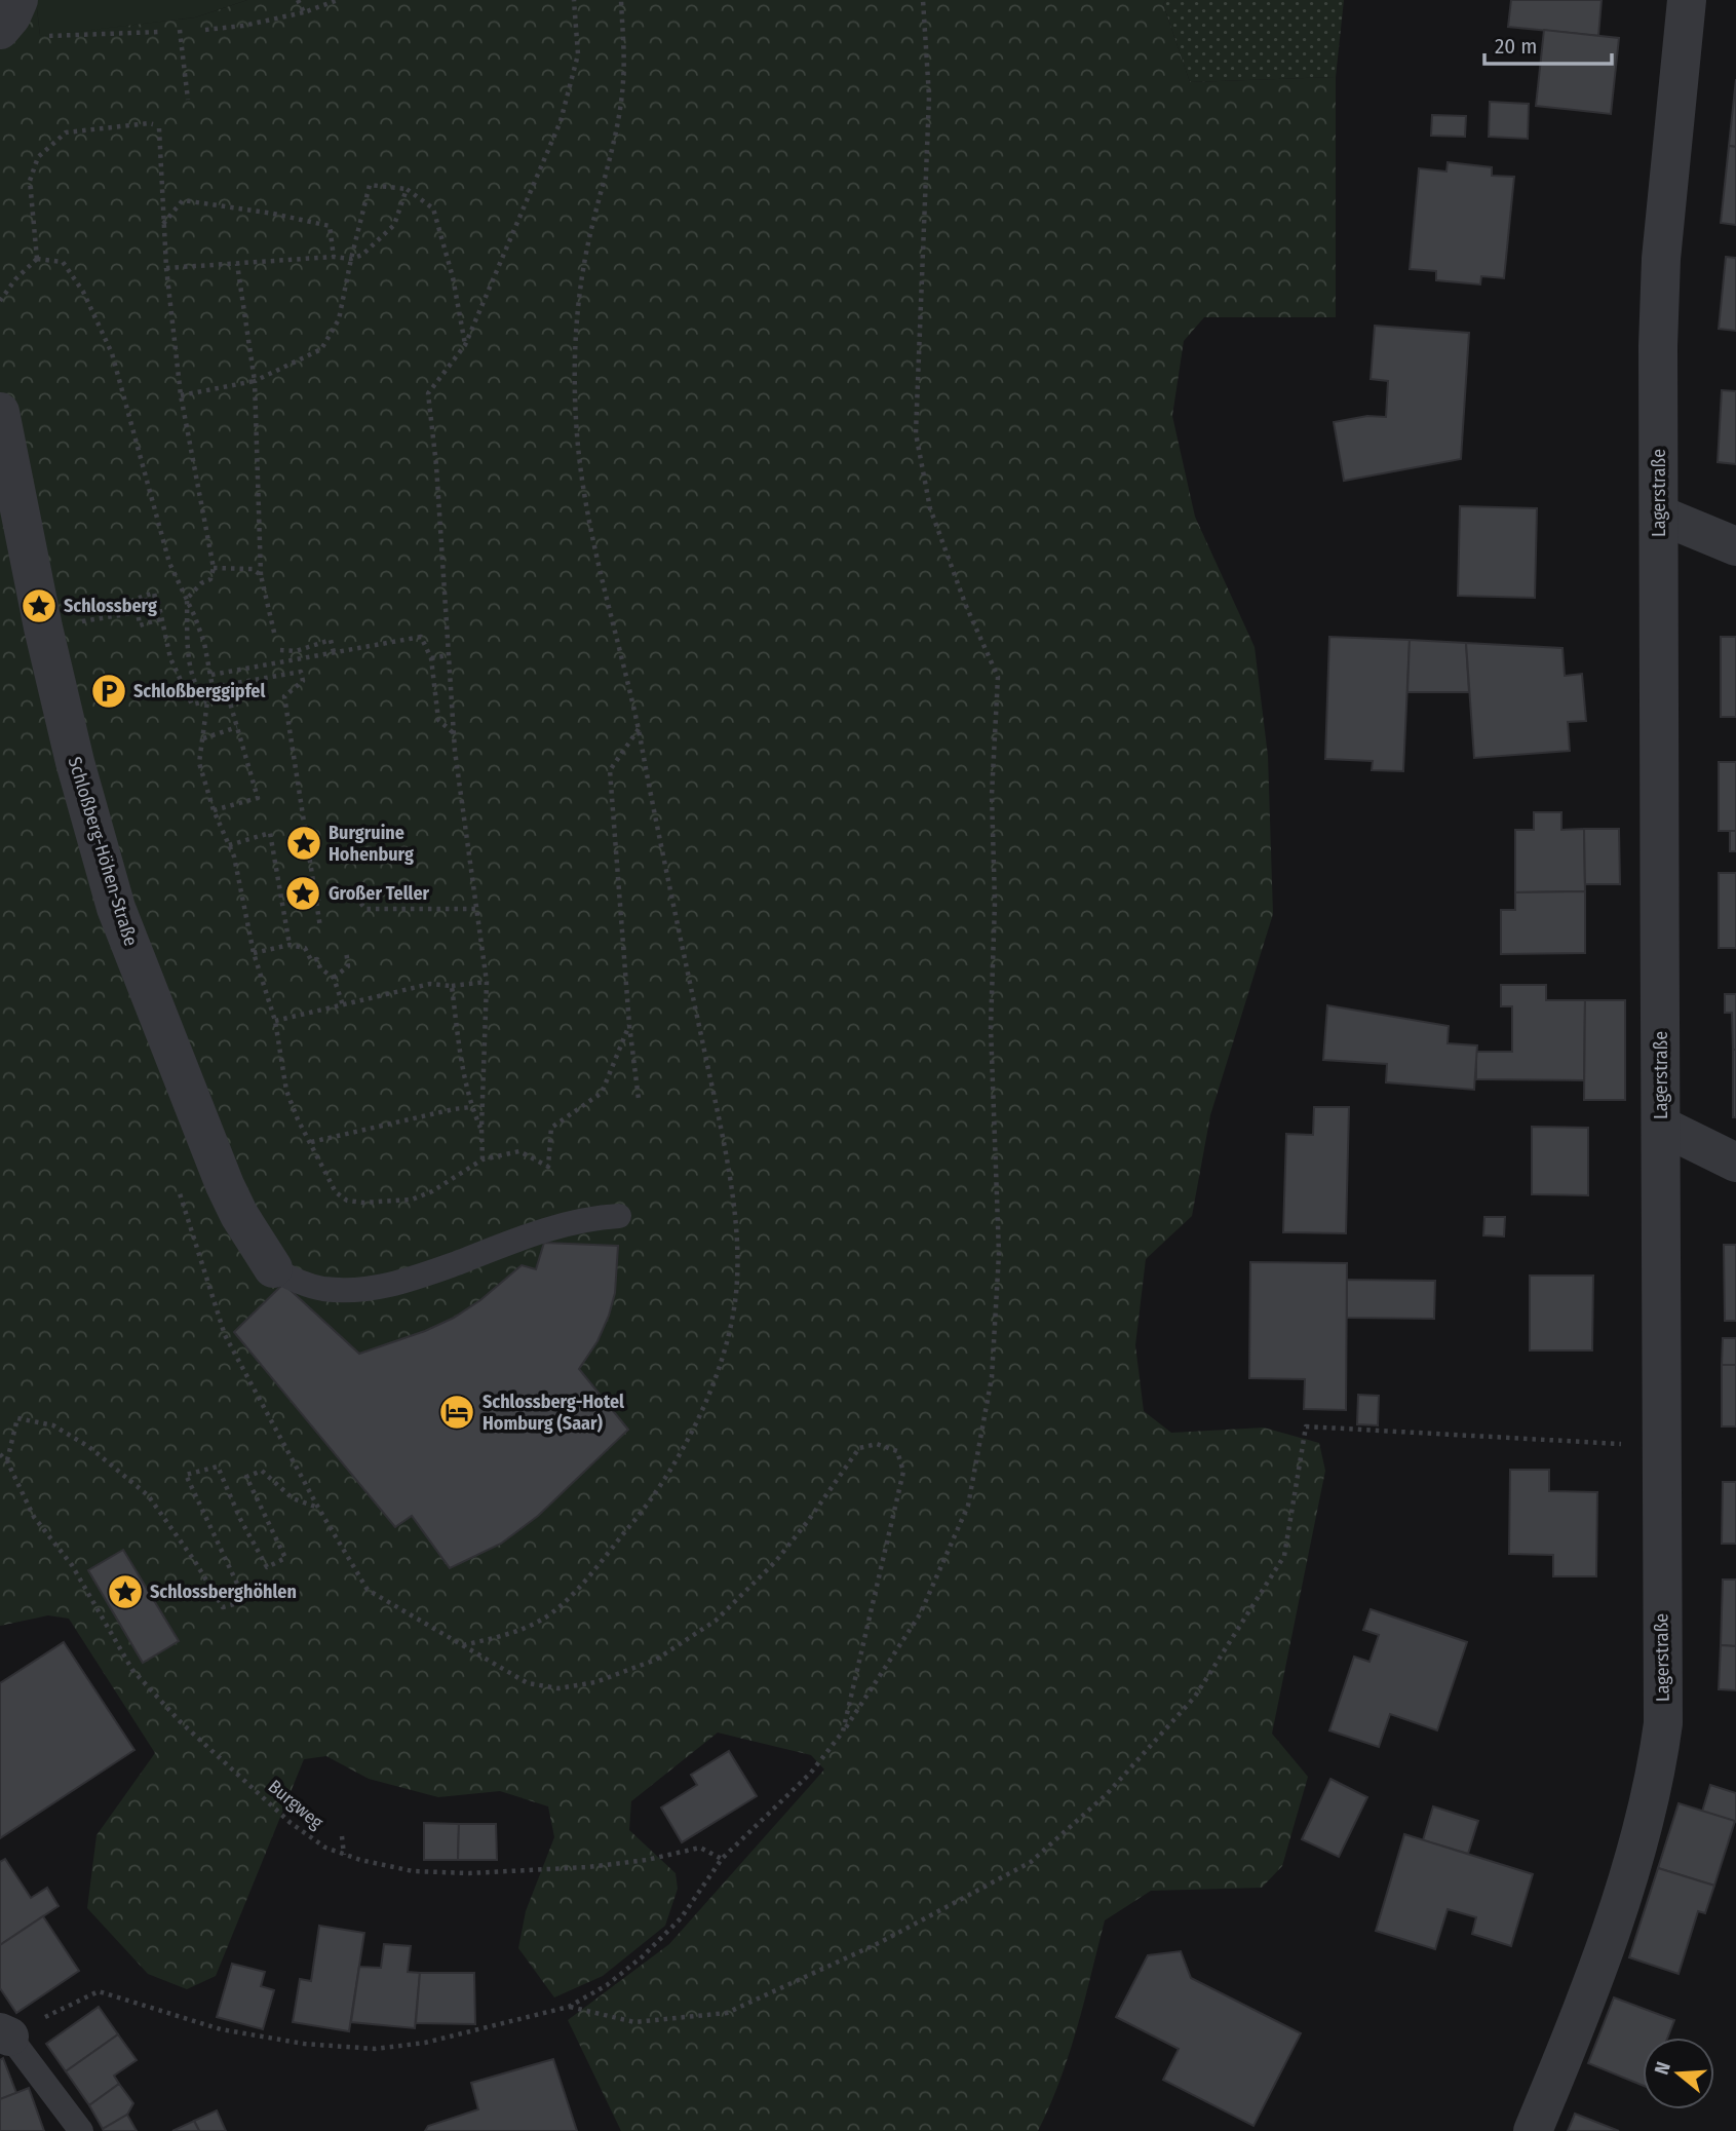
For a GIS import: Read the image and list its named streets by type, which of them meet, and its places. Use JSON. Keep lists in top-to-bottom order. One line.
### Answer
{"streets":{"street":["Lagerstraße","Schloßberg-Höhen-Straße"],"path":["Burgweg"]},"places":{"place":["Schlossberg","Burgruine Hohenburg","Großer Teller","Schlossberghöhlen"],"parking":["Schloßberggipfel"],"hotel":["Schlossberg-Hotel Homburg (Saar)"]},"scale_bar":"20 m","north":"left"}
